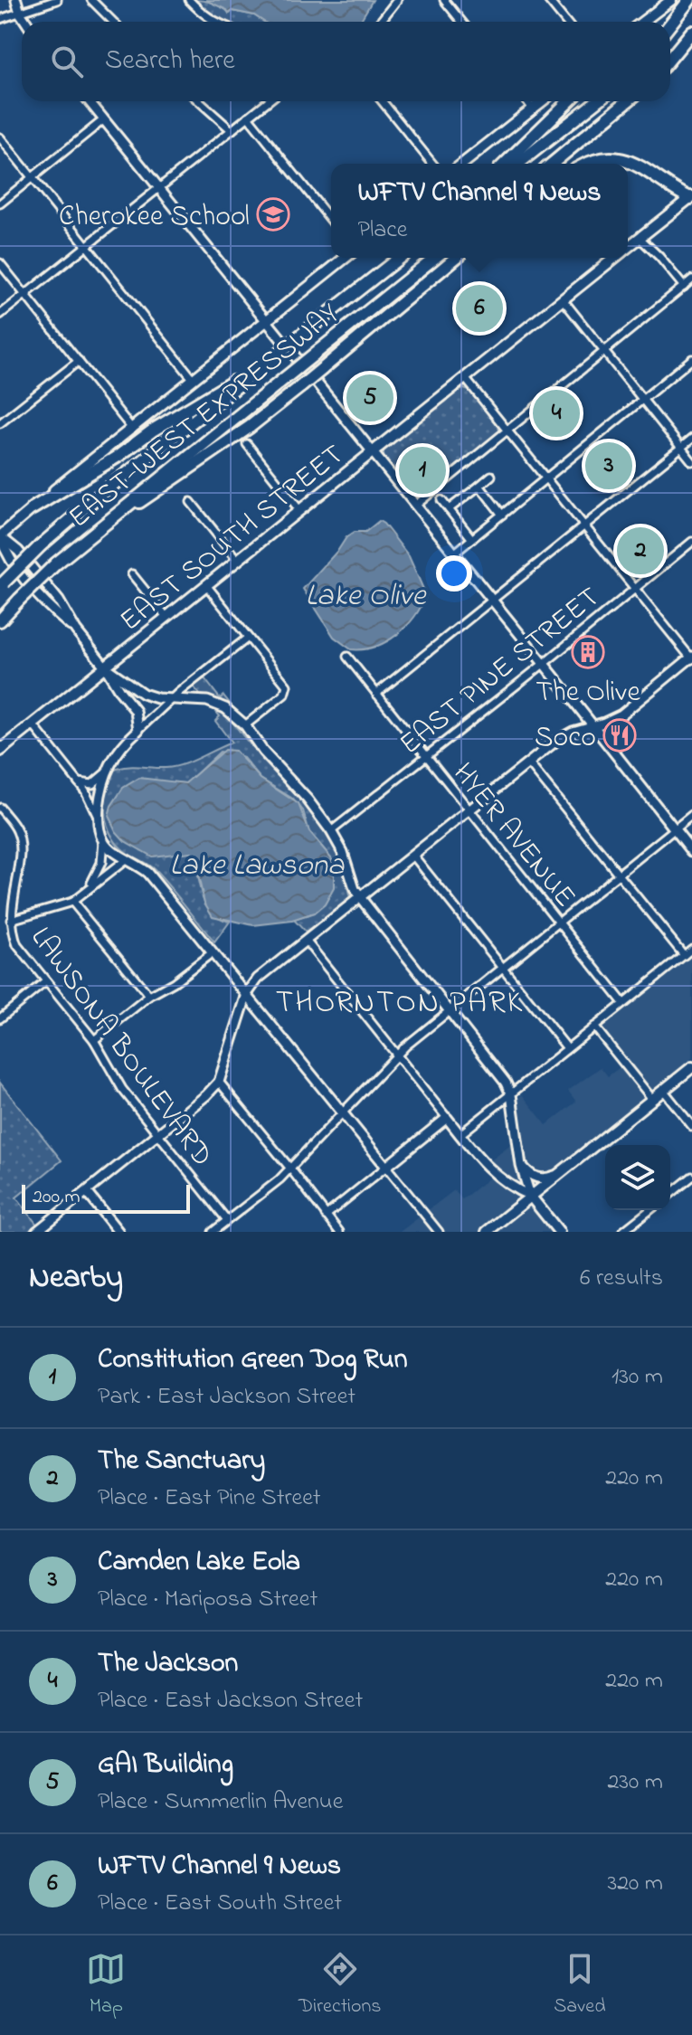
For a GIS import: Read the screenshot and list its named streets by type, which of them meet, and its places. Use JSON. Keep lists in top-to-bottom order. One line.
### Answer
{"streets":{"highway":["EAST-WEST EXPRESSWAY"],"main road":["EAST SOUTH STREET"],"street":["EAST PINE STREET","HYER AVENUE","LAWSONA BOULEVARD"]},"crossings":[["EAST PINE STREET","HYER AVENUE"]],"districts":["THORNTON PARK"],"water":["Lake Olive","Lake Lawsona"],"places":{"school or university":["Cherokee School"],"building":["The Olive"],"restaurant":["Soco"]},"scale_bar":"200 m","page":{"search":"Search here","popup":["WFTV Channel 9 News","Place"],"pins":["6","5","4","3","1","2"],"scale":"200 m","heading":["Nearby","6 results"],"list":[{"mark":"1","name":"Constitution Green Dog Run","note":"Park · East Jackson Street","value":"130 m"},{"mark":"2","name":"The Sanctuary","note":"Place · East Pine Street","value":"220 m"},{"mark":"3","name":"Camden Lake Eola","note":"Place · Mariposa Street","value":"220 m"},{"mark":"4","name":"The Jackson","note":"Place · East Jackson Street","value":"220 m"},{"mark":"5","name":"GAI Building","note":"Place · Summerlin Avenue","value":"230 m"},{"mark":"6","name":"WFTV Channel 9 News","note":"Place · East South Street","value":"320 m"}],"nav":["Map","Directions","Saved"]}}
